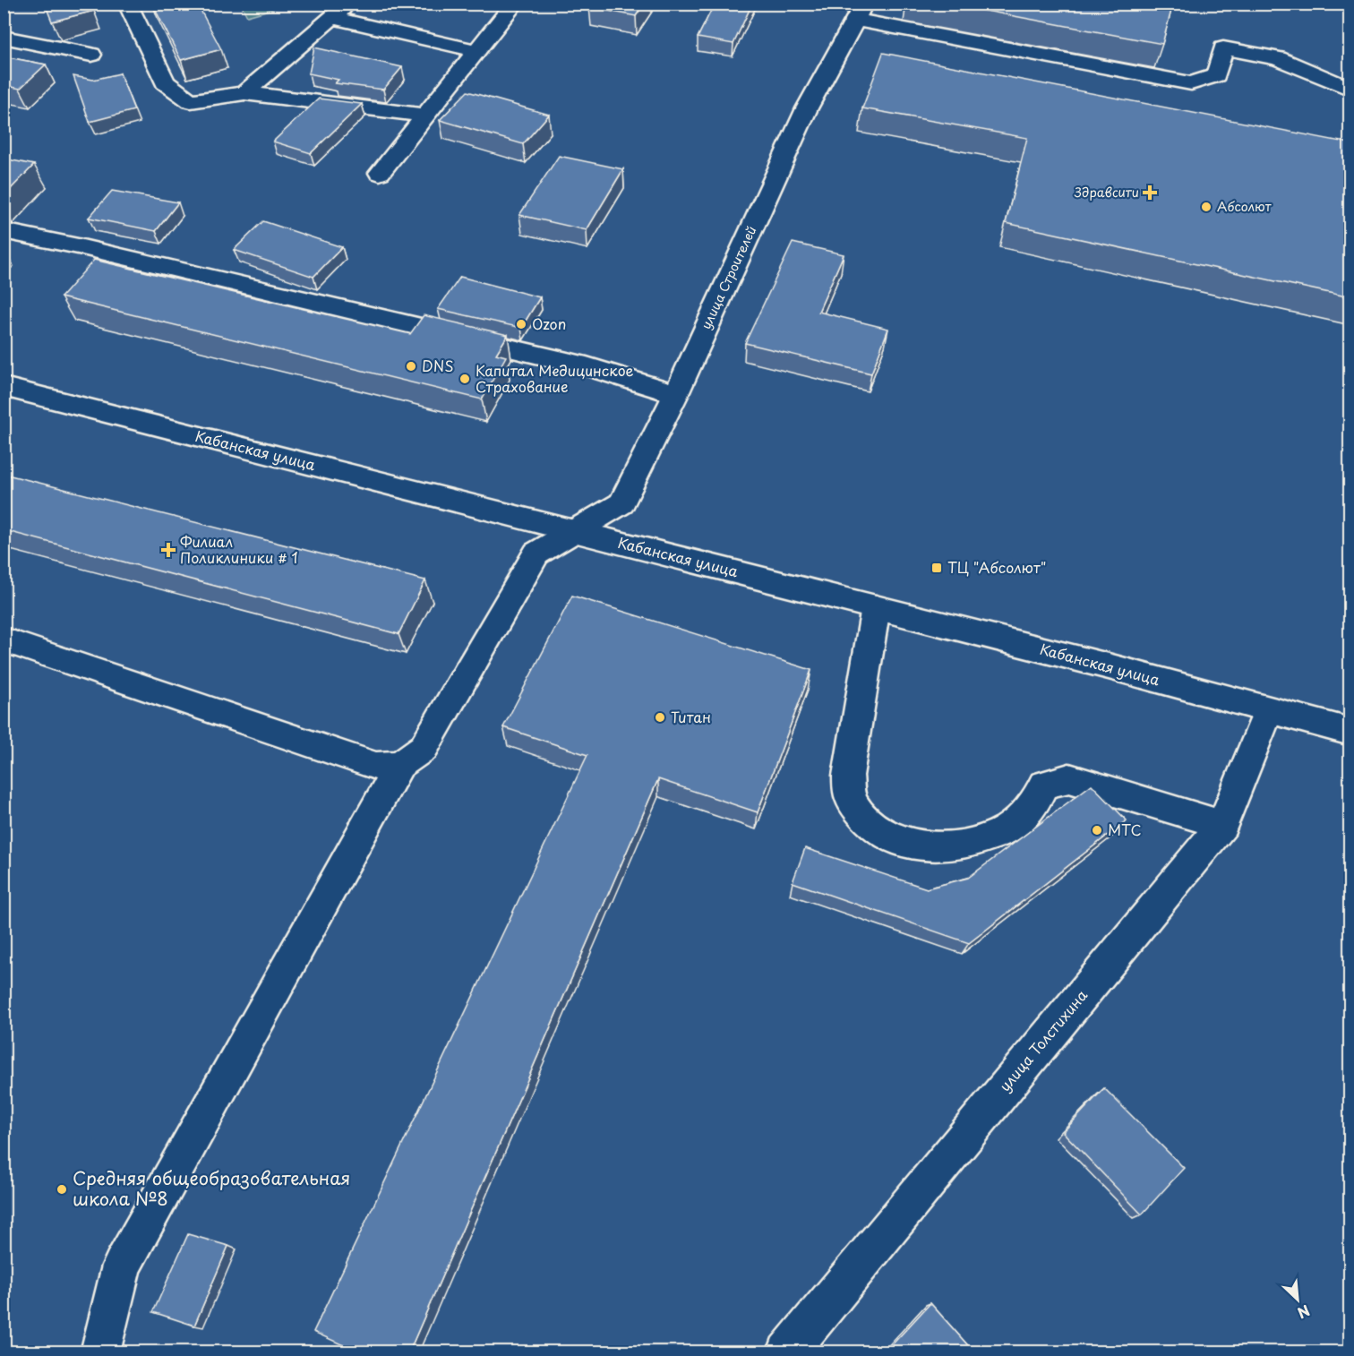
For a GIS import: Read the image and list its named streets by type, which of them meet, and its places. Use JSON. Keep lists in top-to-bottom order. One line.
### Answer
{"streets":{"street":["улица Строителей","Кабанская улица","улица Толстихина"]},"crossings":[["улица Строителей","Кабанская улица"],["Кабанская улица","улица Толстихина"]],"places":{"health":["Здравсити","Филиал Поликлиники # 1"],"other":["Абсолют","Ozon","DNS","Капитал Медицинское Страхование","Титан","МТС","Средняя общеобразовательная школа №8"],"transit":["ТЦ \"Абсолют\""]},"north":"bottom right"}
